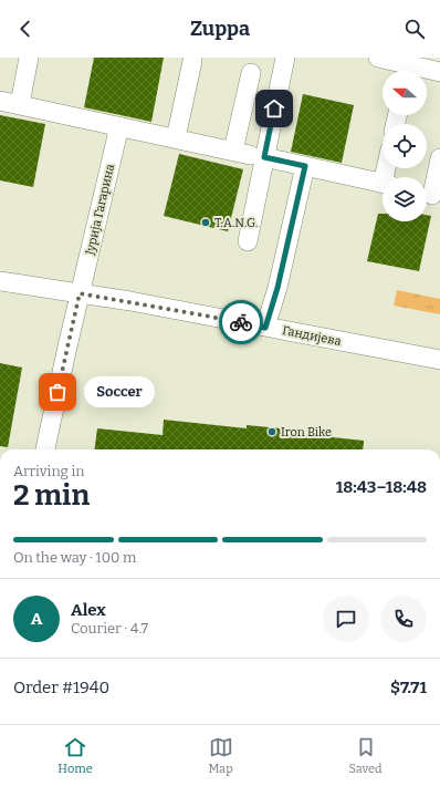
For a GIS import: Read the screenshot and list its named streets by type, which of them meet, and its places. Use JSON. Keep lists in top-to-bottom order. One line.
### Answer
{"streets":{"street":["Јурија Гагарина","Гандијева"]},"crossings":[["Јурија Гагарина","Гандијева"]],"places":["T.A.N.G.","Soccer","Iron Bike"],"north":"left","page":{"header":"Zuppa","bubble":"Soccer","heading":["2 min","Arriving in","18:43–18:48"],"panel":["Alex","Courier · 4.7","Order #1940","$7.71"],"bar":"On the way · 100 m","round":"A","tabs":["Home","Map","Saved"]}}
